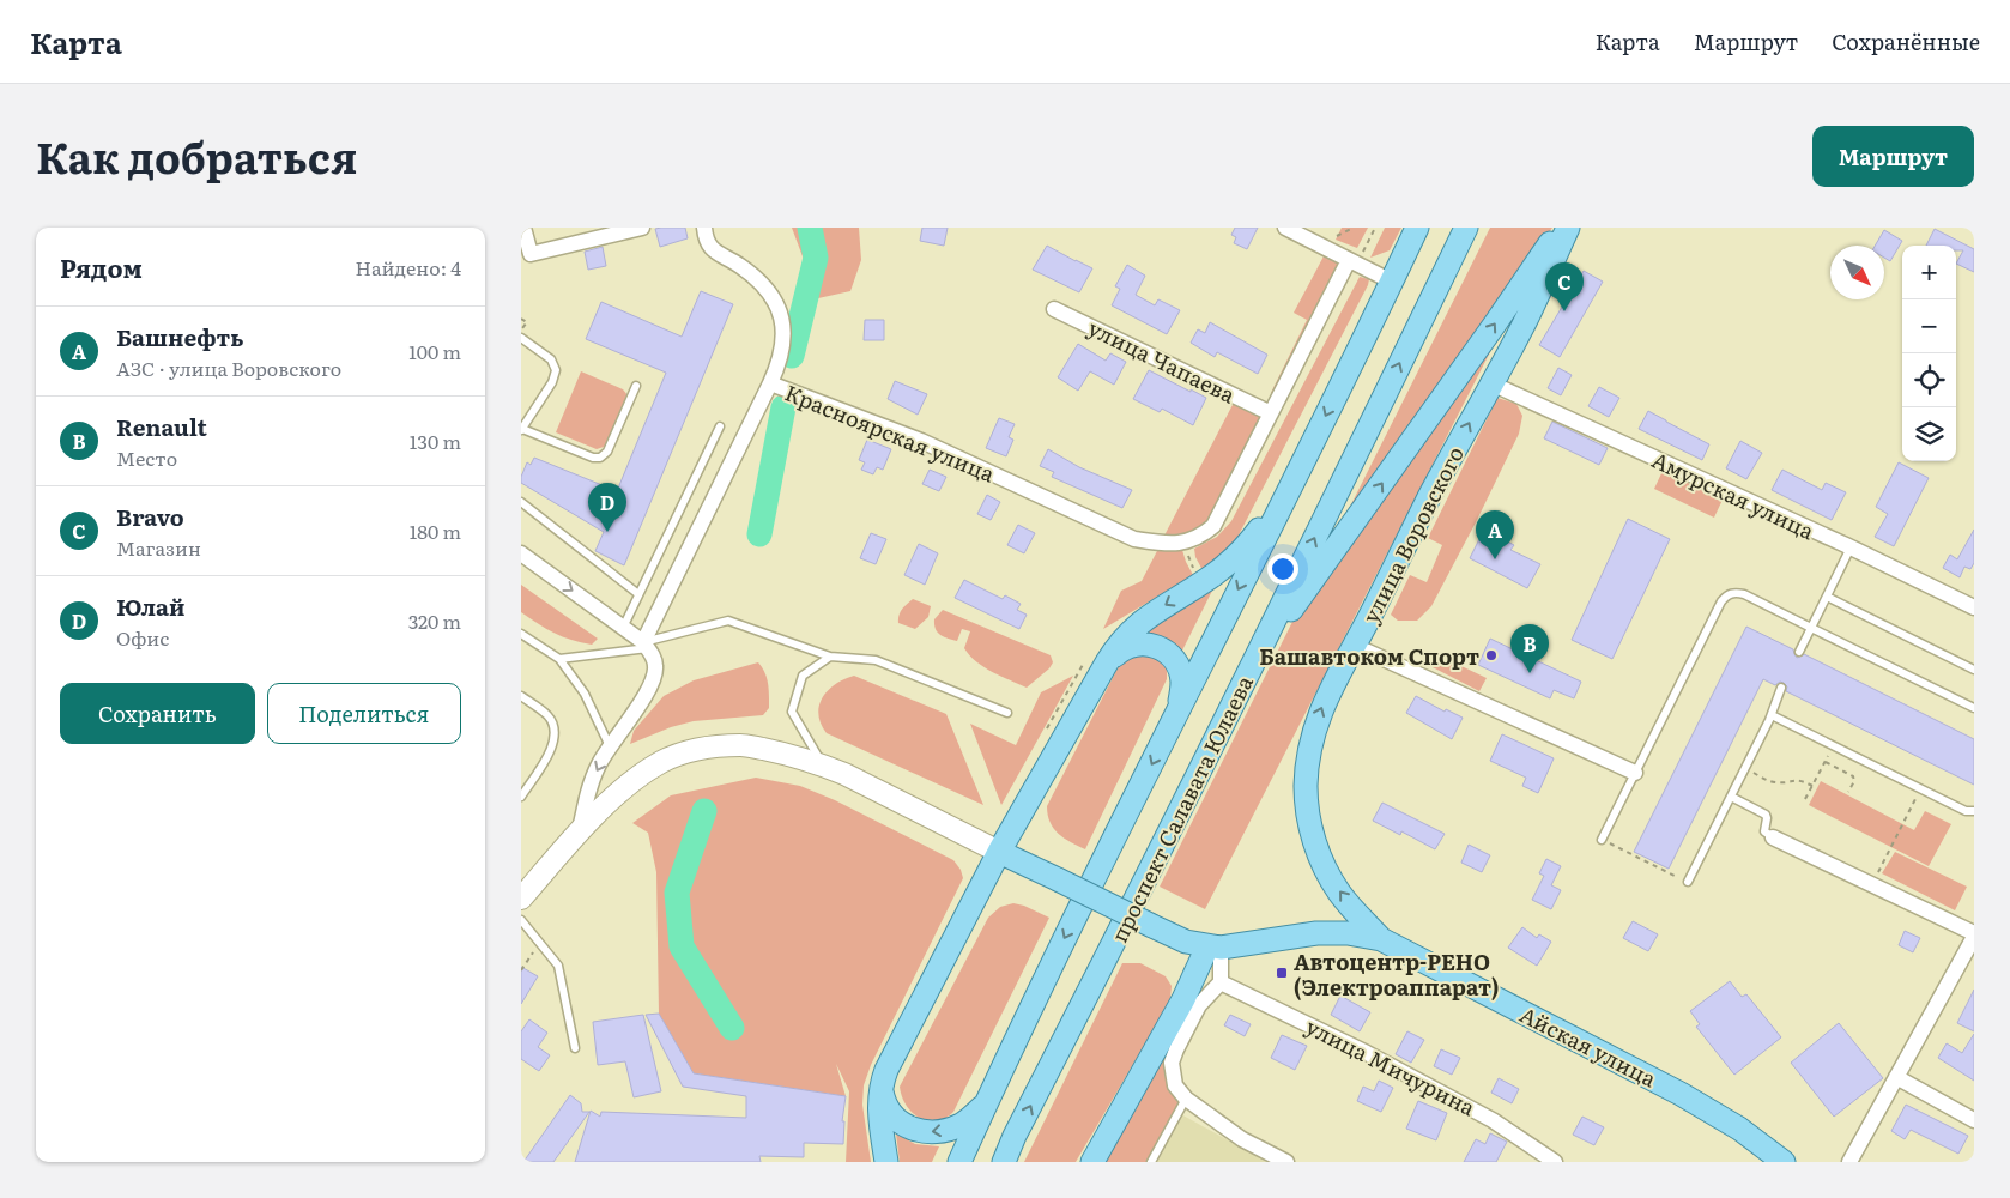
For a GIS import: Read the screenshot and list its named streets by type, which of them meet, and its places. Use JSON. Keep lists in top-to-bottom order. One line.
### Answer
{"streets":{"main road":["улица Воровского","проспект Салавата Юлаева","Айская улица"],"street":["улица Чапаева","Красноярская улица","Амурская улица","улица Мичурина"]},"crossings":[["улица Чапаева","Красноярская улица"],["Амурская улица","улица Воровского"],["улица Воровского","Айская улица"]],"places":{"other":["Башавтоком Спорт"],"transit":["Автоцентр-РЕНО (Электроаппарат)"]},"north":"bottom right","page":{"header":"Карта","nav":["Карта","Маршрут","Сохранённые"],"title":"Как добраться","buttons":["Маршрут",["Сохранить","Поделиться"]],"heading":["Рядом","Найдено: 4"],"map_buttons":["+","−"],"pins":["C","D","A","B"],"list":[{"mark":"A","name":"Башнефть","note":"АЗС · улица Воровского","value":"100 m"},{"mark":"B","name":"Renault","note":"Место","value":"130 m"},{"mark":"C","name":"Bravo","note":"Магазин","value":"180 m"},{"mark":"D","name":"Юлай","note":"Офис","value":"320 m"}]}}
